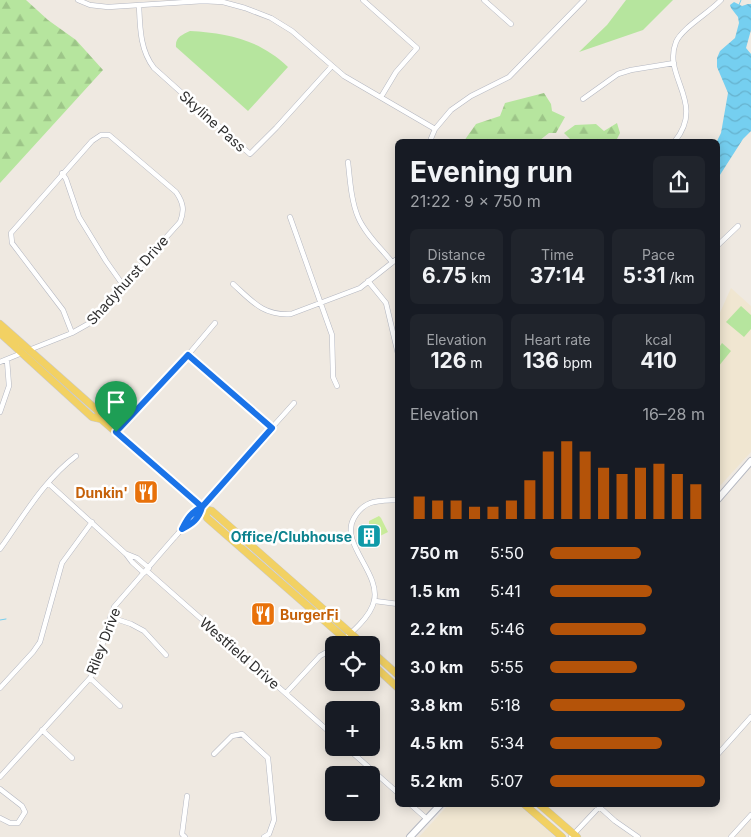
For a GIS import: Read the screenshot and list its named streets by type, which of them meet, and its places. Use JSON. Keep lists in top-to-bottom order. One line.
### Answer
{"streets":{"street":["Skyline Pass","Shadyhurst Drive","Riley Drive","Westfield Drive"]},"crossings":[["Riley Drive","Westfield Drive"]],"places":{"restaurant":["Dunkin'","BurgerFi"],"building":["Office/Clubhouse"]},"page":{"heading":["Evening run","21:22 · 9 × 750 m"],"stats":[["Distance","6.75 km"],["Time","37:14"],["Pace","5:31 /km"],["Elevation","126 m"],["Heart rate","136 bpm"],["kcal","410"]],"chart":["Elevation","16–28 m"],"list":[{"name":"750 m","note":"5:50"},{"name":"1.5 km","note":"5:41"},{"name":"2.2 km","note":"5:46"},{"name":"3.0 km","note":"5:55"},{"name":"3.8 km","note":"5:18"},{"name":"4.5 km","note":"5:34"},{"name":"5.2 km","note":"5:07"}],"map_buttons":["+","−"]}}
